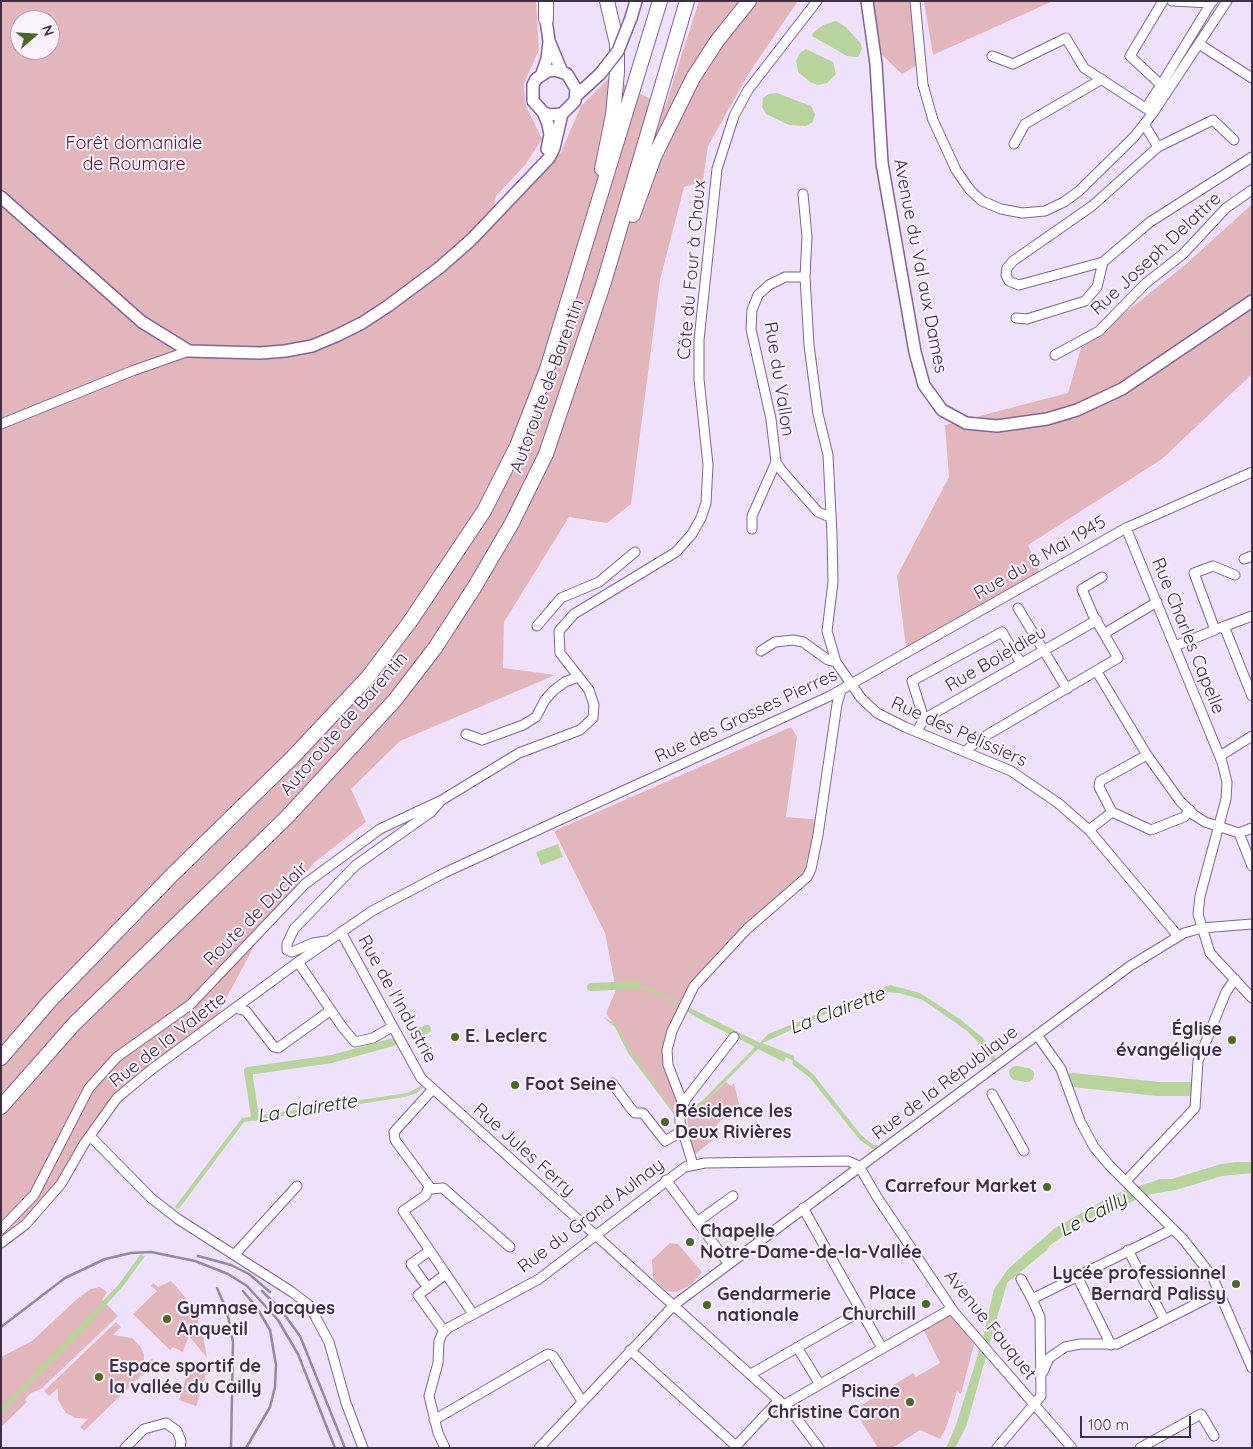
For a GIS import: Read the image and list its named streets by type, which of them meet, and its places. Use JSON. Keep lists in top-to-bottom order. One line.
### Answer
{"streets":{"highway":["Autoroute de Barentin"],"main road":["Avenue du Val aux Dames"],"street":["Rue Joseph Delattre","Côte du Four à Chaux","Rue du Vallon","Rue du 8 Mai 1945","Rue Charles Capelle","Rue Boieldieu","Rue des Grosses Pierres","Rue des Pélissiers","Route de Duclair","Rue de l'Industrie","Rue de la Valette","Rue de la République","Rue Jules Ferry","Rue du Grand Aulnay","Avenue Fauquet"]},"crossings":[["Côte du Four à Chaux","Route de Duclair"],["Rue du Vallon","Rue des Grosses Pierres"],["Rue du 8 Mai 1945","Rue Charles Capelle"],["Rue du 8 Mai 1945","Rue des Grosses Pierres"],["Rue du 8 Mai 1945","Rue des Pélissiers"],["Rue Charles Capelle","Rue de la République"],["Rue Boieldieu","Rue des Pélissiers"],["Rue des Grosses Pierres","Rue des Pélissiers"],["Rue des Grosses Pierres","Rue de l'Industrie"],["Rue des Grosses Pierres","Rue de la Valette"],["Rue des Pélissiers","Rue de la République"],["Rue de l'Industrie","Rue de la Valette"],["Rue de l'Industrie","Rue Jules Ferry"],["Rue de la République","Rue Jules Ferry"],["Rue de la République","Rue du Grand Aulnay"],["Rue de la République","Avenue Fauquet"],["Rue Jules Ferry","Rue du Grand Aulnay"],["Rue du Grand Aulnay","Avenue Fauquet"]],"water":["La Clairette","Le Cailly"],"parks":["Forêt domaniale de Roumare"],"places":["E. Leclerc","Église évangélique","Foot Seine","Résidence les Deux Rivières","Carrefour Market","Chapelle Notre-Dame-de-la-Vallée","Lycée professionnel Bernard Palissy","Place Churchill","Gendarmerie nationale","Gymnase Jacques Anquetil","Espace sportif de la vallée du Cailly","Piscine Christine Caron"],"scale_bar":"100 m","north":"right"}
